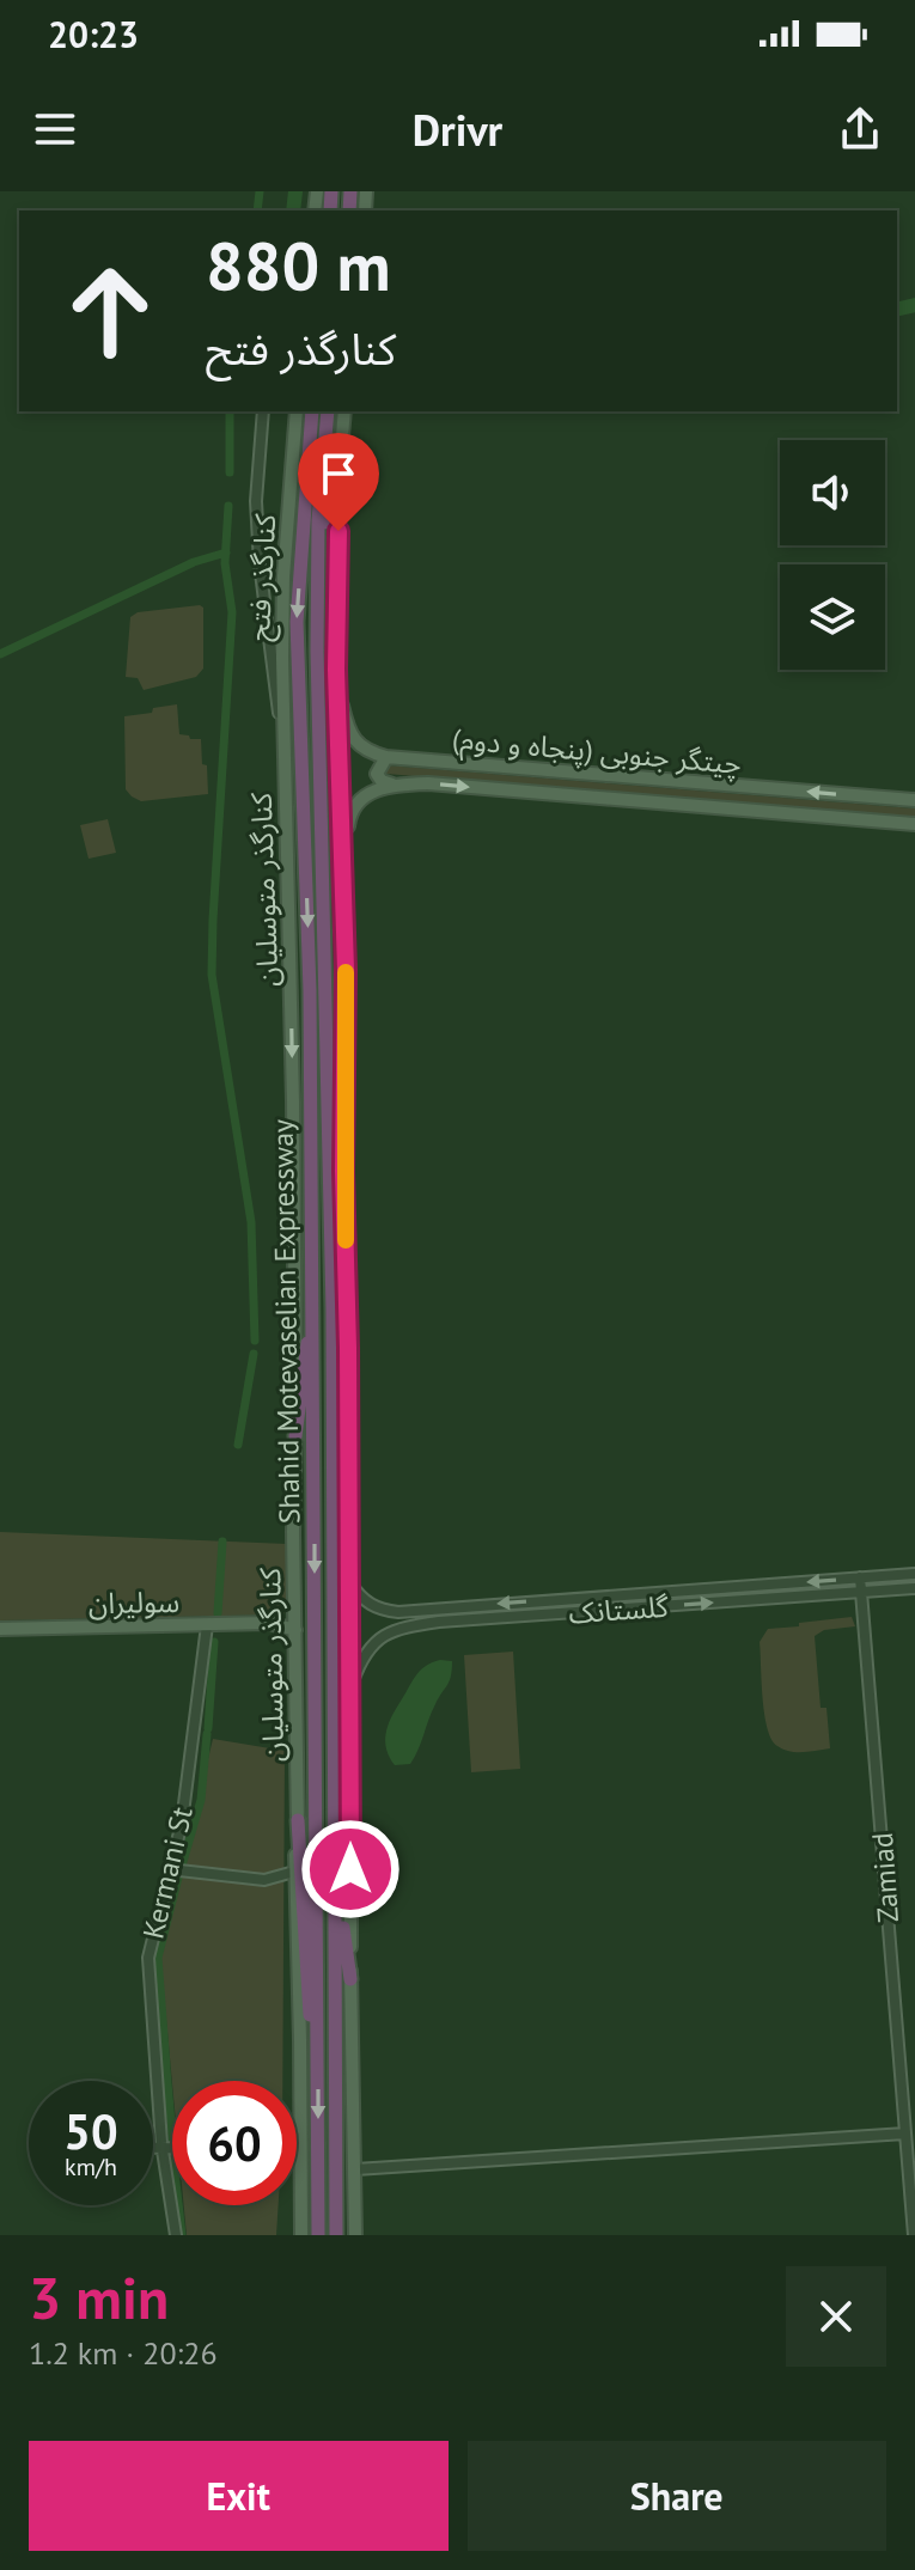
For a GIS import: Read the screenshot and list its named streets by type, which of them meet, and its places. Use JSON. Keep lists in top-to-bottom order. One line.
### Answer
{"streets":{"highway":["Shahid Motevaselian Expressway"],"main road":["کنارگذر فتح","چیتگر جنوبی (پنجاه و دوم)","کنارگذر متوسلیان","سولیران"],"street":["گلستانک","Kermani St","Zamiad"]},"crossings":[["کنارگذر فتح","کنارگذر متوسلیان"],["سولیران","Kermani St"],["گلستانک","Zamiad"]],"page":{"status":"20:23","header":"Drivr","turn":["880 m","کنارگذر فتح"],"speed":"50 km/h","limit":"60","heading":["3 min","1.2 km · 20:26"],"buttons":["Exit","Share"]}}
